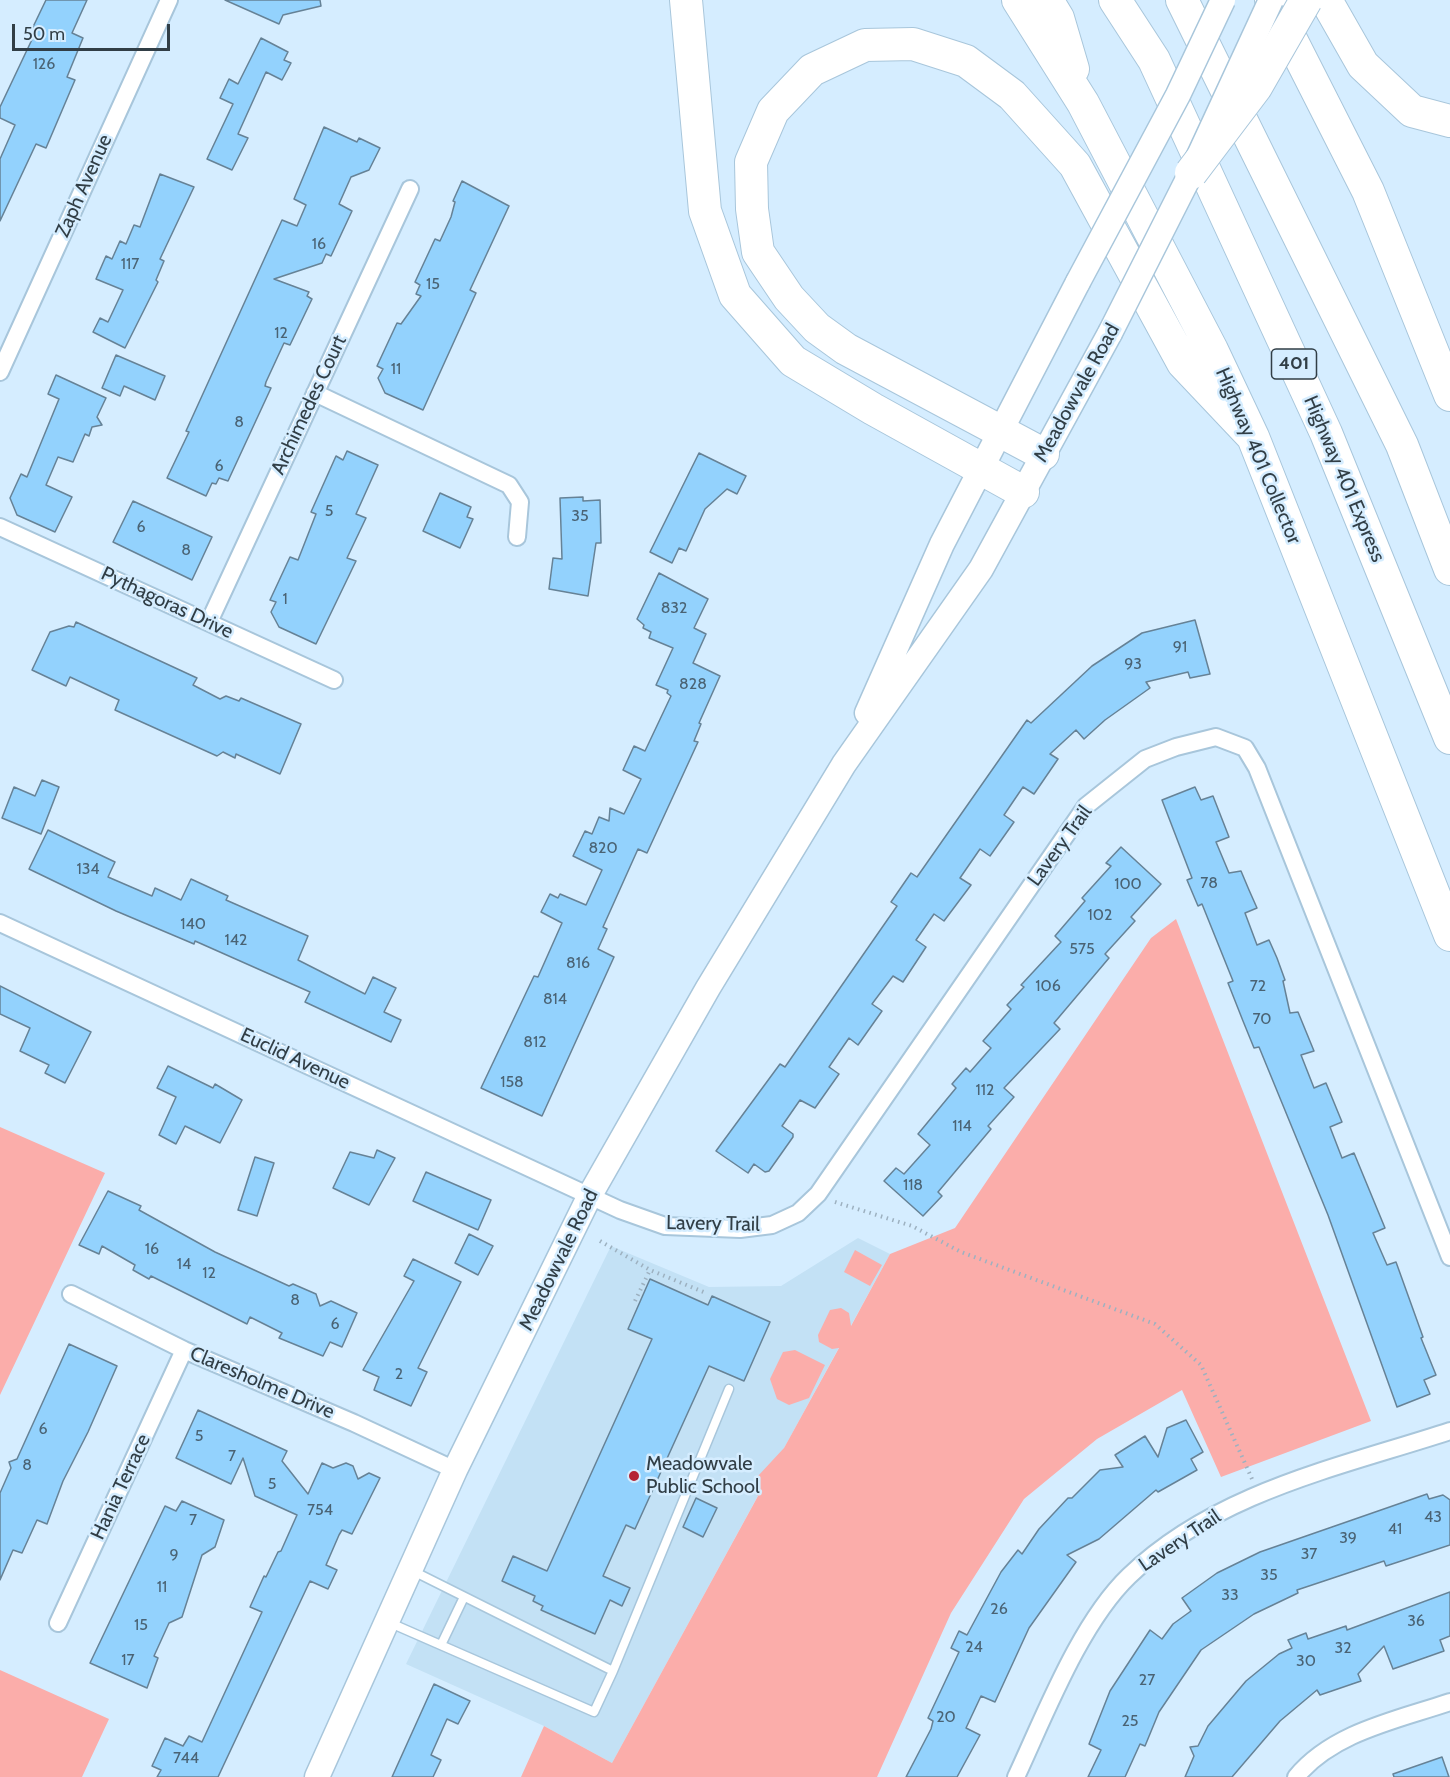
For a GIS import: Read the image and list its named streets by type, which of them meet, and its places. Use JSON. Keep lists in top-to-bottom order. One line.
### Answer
{"streets":{"highway":["401","Highway 401 Collector","Highway 401 Express"],"main road":["Meadowvale Road"],"street":["Zaph Avenue","Archimedes Court","Pythagoras Drive","Lavery Trail","Euclid Avenue","Claresholme Drive","Hania Terrace"]},"crossings":[["Meadowvale Road","Lavery Trail"],["Meadowvale Road","Euclid Avenue"],["Meadowvale Road","Claresholme Drive"],["Archimedes Court","Pythagoras Drive"],["Lavery Trail","Euclid Avenue"],["Claresholme Drive","Hania Terrace"]],"places":["Meadowvale Public School"],"house_numbers":["126","16","117","15","12","11","8","6","5","35","6","8","1","832","91","93","828","820","134","78","100","102","140","142","575","816","106","72","814","70","812","158","112","114","118","16","14","12","8","6","2","6","5","7","8","5","754","43","7","41","39","37","9","35","11","33","26","36","15","24","32","17","30","27","20","25","744"],"scale_bar":"50 m"}
